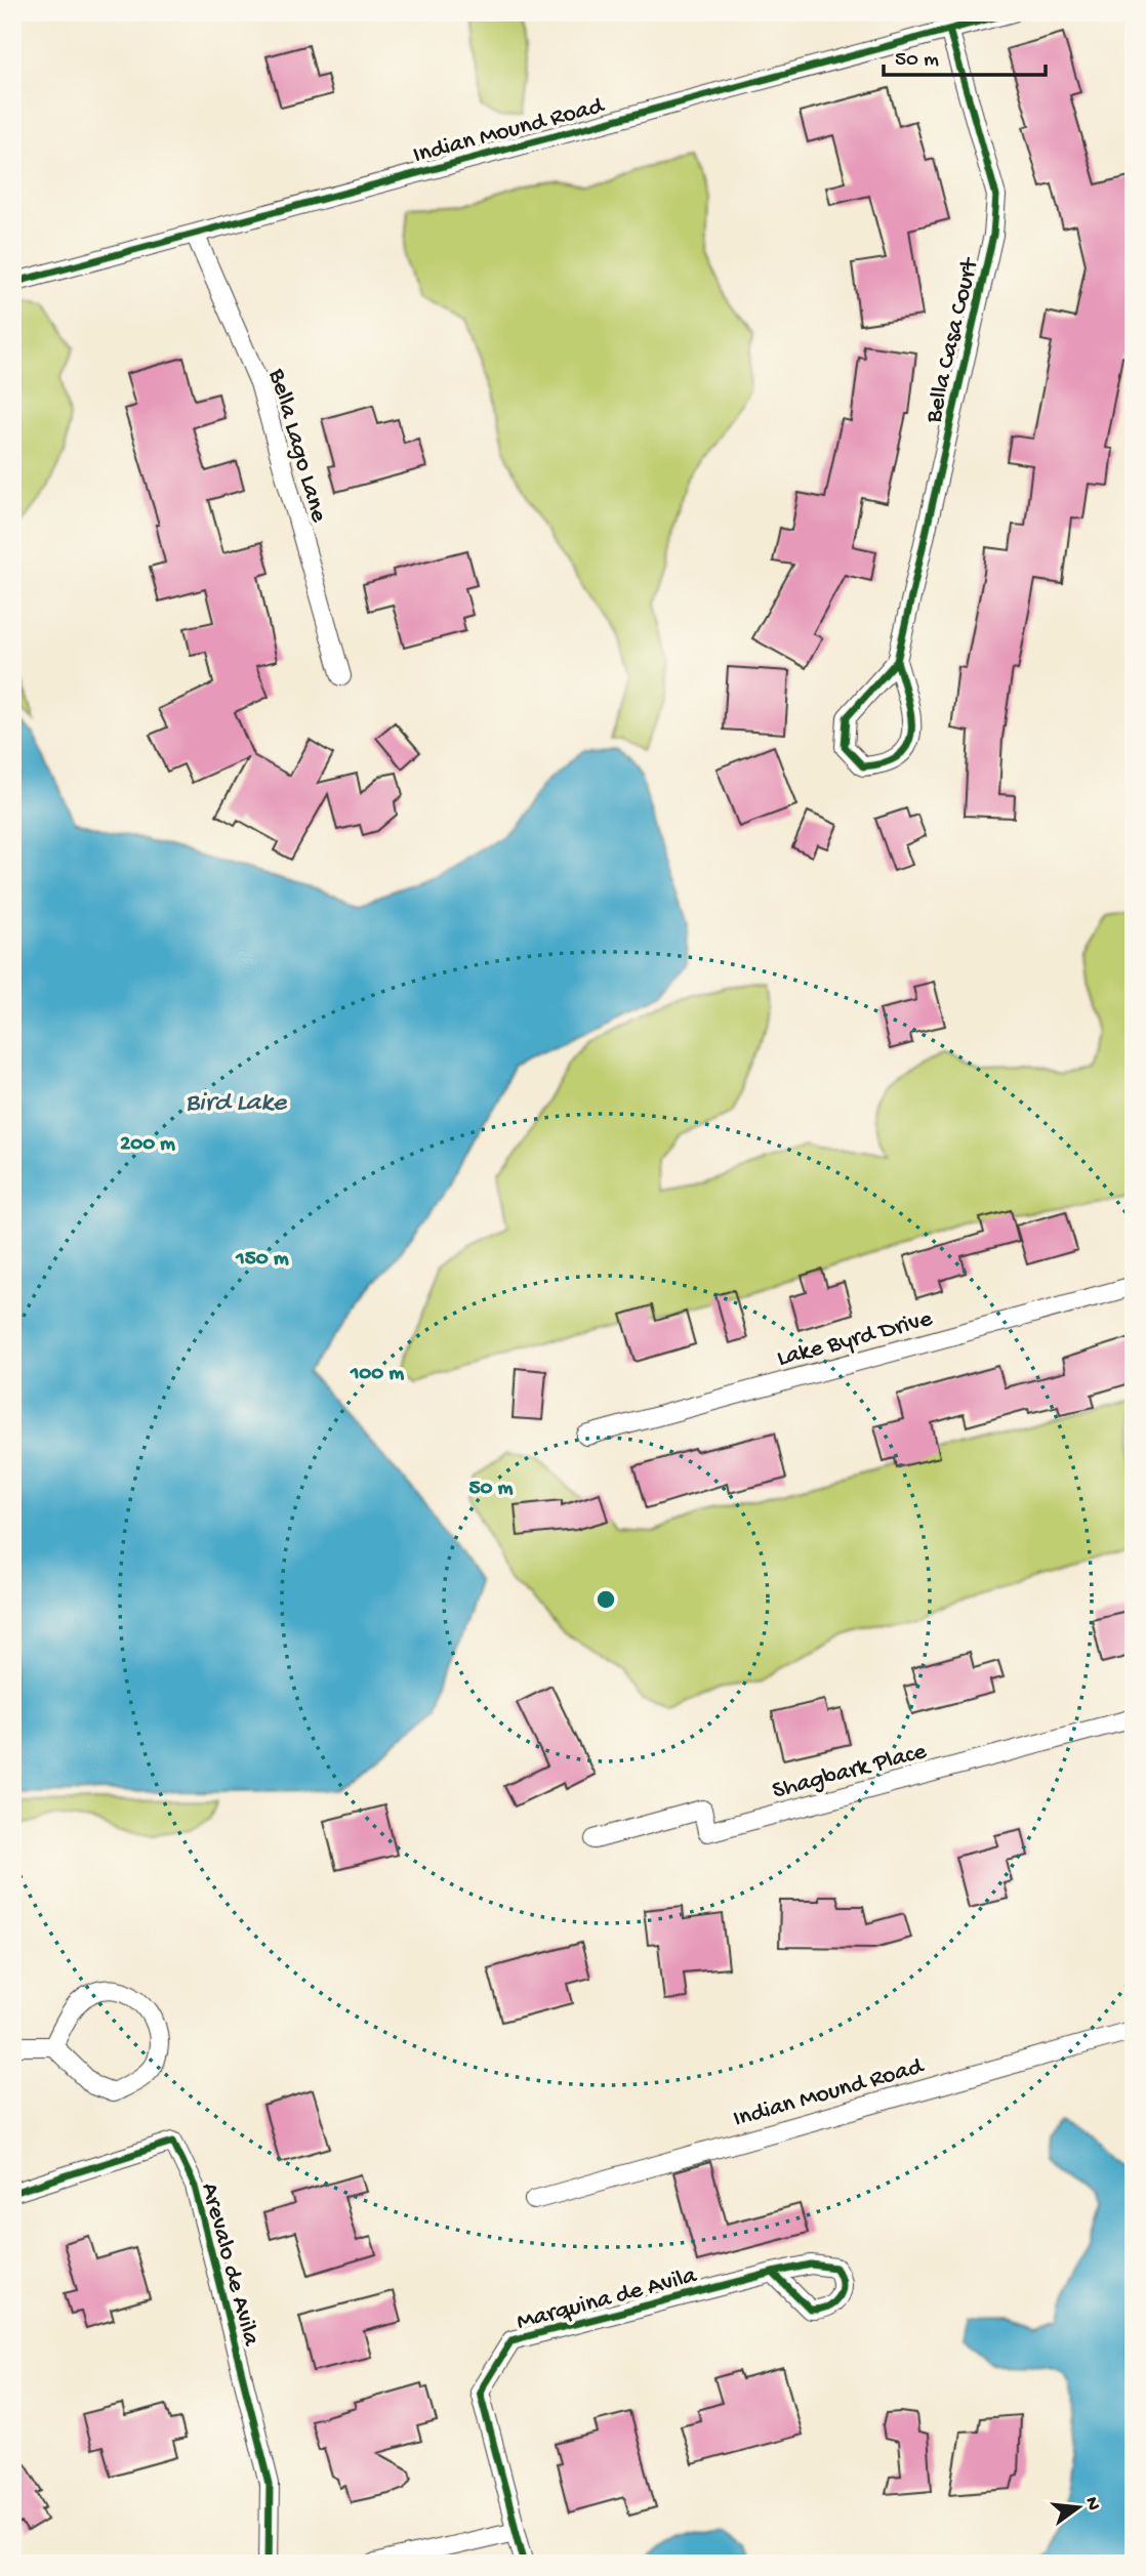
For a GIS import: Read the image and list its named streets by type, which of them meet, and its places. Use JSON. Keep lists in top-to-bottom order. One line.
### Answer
{"streets":{"street":["Indian Mound Road","Bella Casa Court","Bella Lago Lane","Lake Byrd Drive","Shagbark Place","Arevalo de Avila","Marquina de Avila"]},"crossings":[["Indian Mound Road","Bella Casa Court"],["Indian Mound Road","Bella Lago Lane"]],"water":["Bird Lake"],"scale_bar":"50 m","north":"right","rings":["200 m","150 m","100 m","50 m"]}
